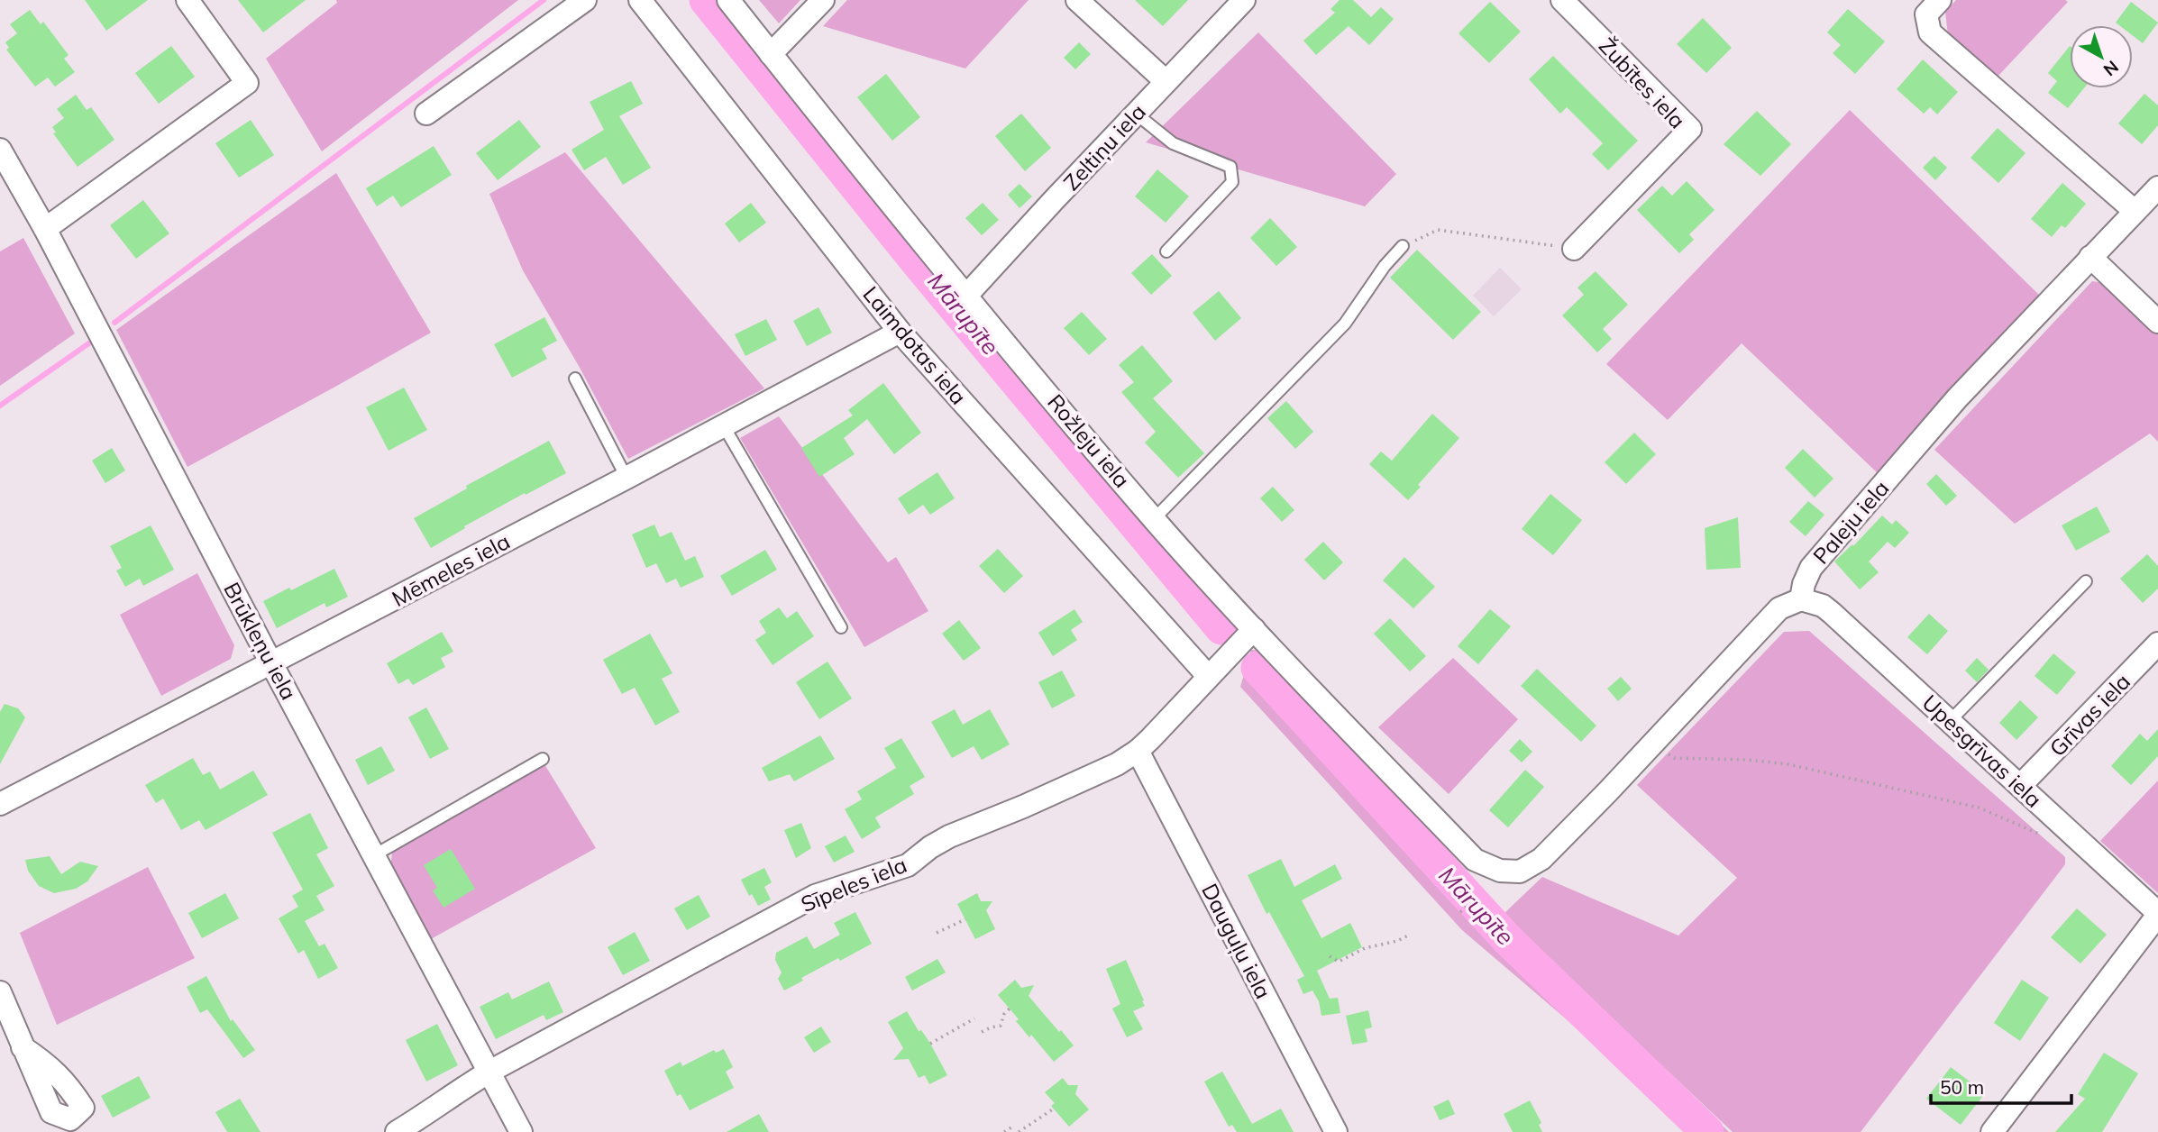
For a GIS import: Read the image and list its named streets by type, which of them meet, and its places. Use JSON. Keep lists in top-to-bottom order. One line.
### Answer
{"streets":{"street":["Žubītes iela","Zeltiņu iela","Laimdotas iela","Rožleju iela","Paleju iela","Mēmeles iela","Brūkleņu iela","Grīvas iela","Upesgrīvas iela","Sīpeles iela","Dauguļu iela"]},"crossings":[["Zeltiņu iela","Rožleju iela"],["Laimdotas iela","Mēmeles iela"],["Laimdotas iela","Sīpeles iela"],["Rožleju iela","Paleju iela"],["Rožleju iela","Upesgrīvas iela"],["Rožleju iela","Sīpeles iela"],["Paleju iela","Upesgrīvas iela"],["Mēmeles iela","Brūkleņu iela"],["Brūkleņu iela","Sīpeles iela"],["Grīvas iela","Upesgrīvas iela"],["Sīpeles iela","Dauguļu iela"]],"water":["Mārupīte"],"scale_bar":"50 m","north":"bottom right"}
